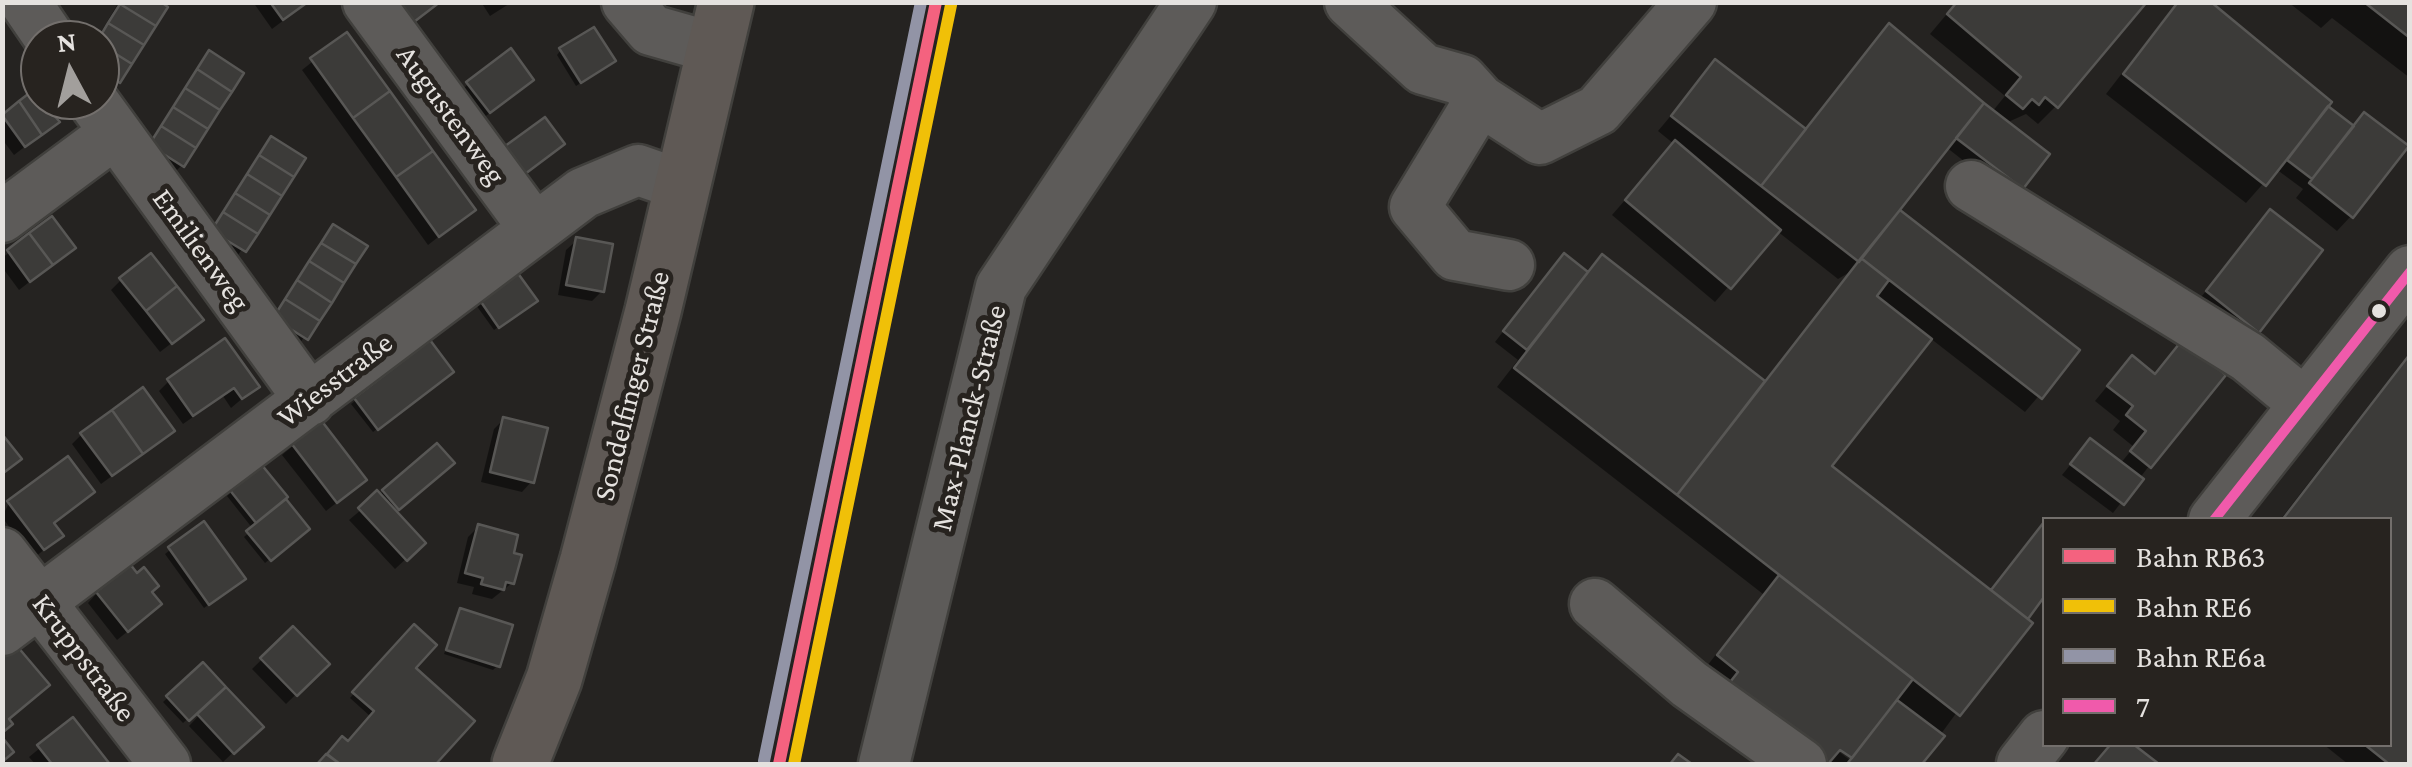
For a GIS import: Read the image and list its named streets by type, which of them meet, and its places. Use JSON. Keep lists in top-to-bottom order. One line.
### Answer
{"streets":{"main road":["Sondelfinger Straße"],"street":["Augustenweg","Emilienweg","Wiesstraße","Max-Planck-Straße","Kruppstraße"]},"crossings":[["Augustenweg","Wiesstraße"],["Emilienweg","Wiesstraße"],["Wiesstraße","Sondelfinger Straße"],["Wiesstraße","Kruppstraße"]],"lines":["rail line RB63","rail line RE6a","rail line RE6","transit line 7"],"legend":["Bahn RB63","Bahn RE6","Bahn RE6a","7"],"north":"top"}
